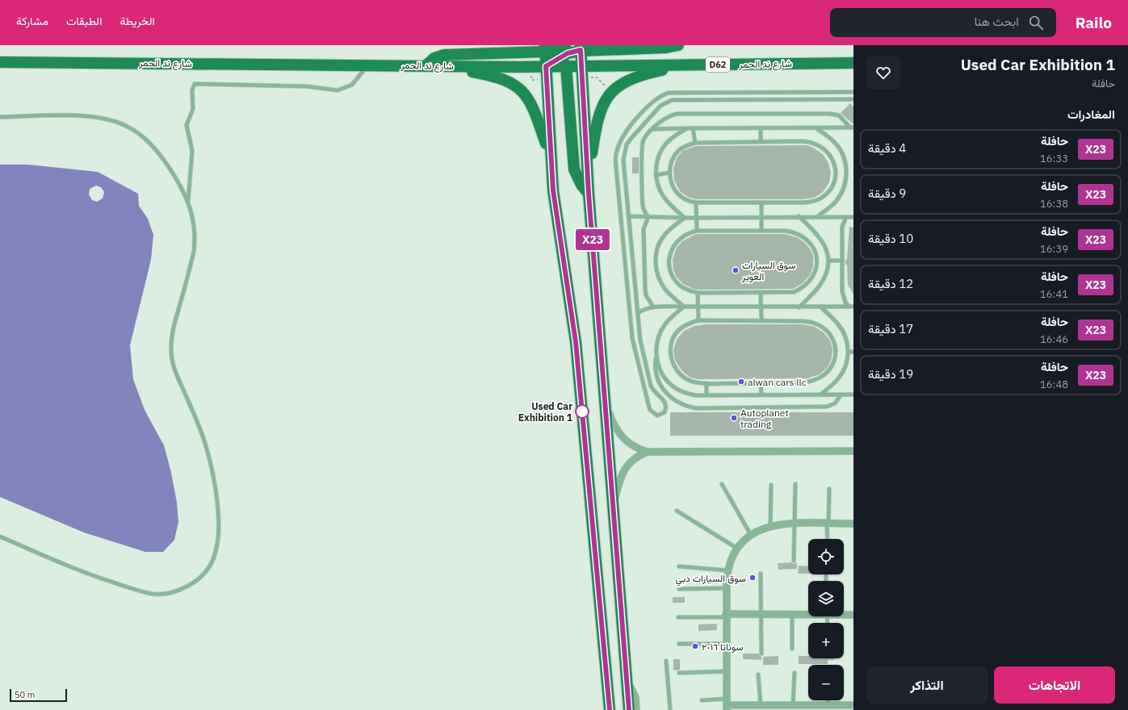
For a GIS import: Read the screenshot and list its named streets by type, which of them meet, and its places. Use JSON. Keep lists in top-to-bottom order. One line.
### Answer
{"streets":{"main road":["شارع ند الحمر","D62"]},"places":["سوق السيارات العوير","alwan cars llc","Used Car Exhibition 1","Autoplanet trading","سوق السيارات دبي","سوناتا ٢٠١٦"],"lines":["bus line X23"],"scale_bar":"50 m","page":{"header":"Railo","search":"ابحث هنا","nav":["الخريطة","الطبقات","مشاركة"],"heading":[["Used Car Exhibition 1","حافلة"],"المغادرات"],"on_map":"X23","list":[{"mark":"X23","name":"حافلة","note":"16:33","value":"4 دقيقة"},{"mark":"X23","name":"حافلة","note":"16:38","value":"9 دقيقة"},{"mark":"X23","name":"حافلة","note":"16:39","value":"10 دقيقة"},{"mark":"X23","name":"حافلة","note":"16:41","value":"12 دقيقة"},{"mark":"X23","name":"حافلة","note":"16:46","value":"17 دقيقة"},{"mark":"X23","name":"حافلة","note":"16:48","value":"19 دقيقة"}],"map_buttons":["+","−"],"buttons":["الاتجاهات","التذاكر"],"scale":"50 m"}}
